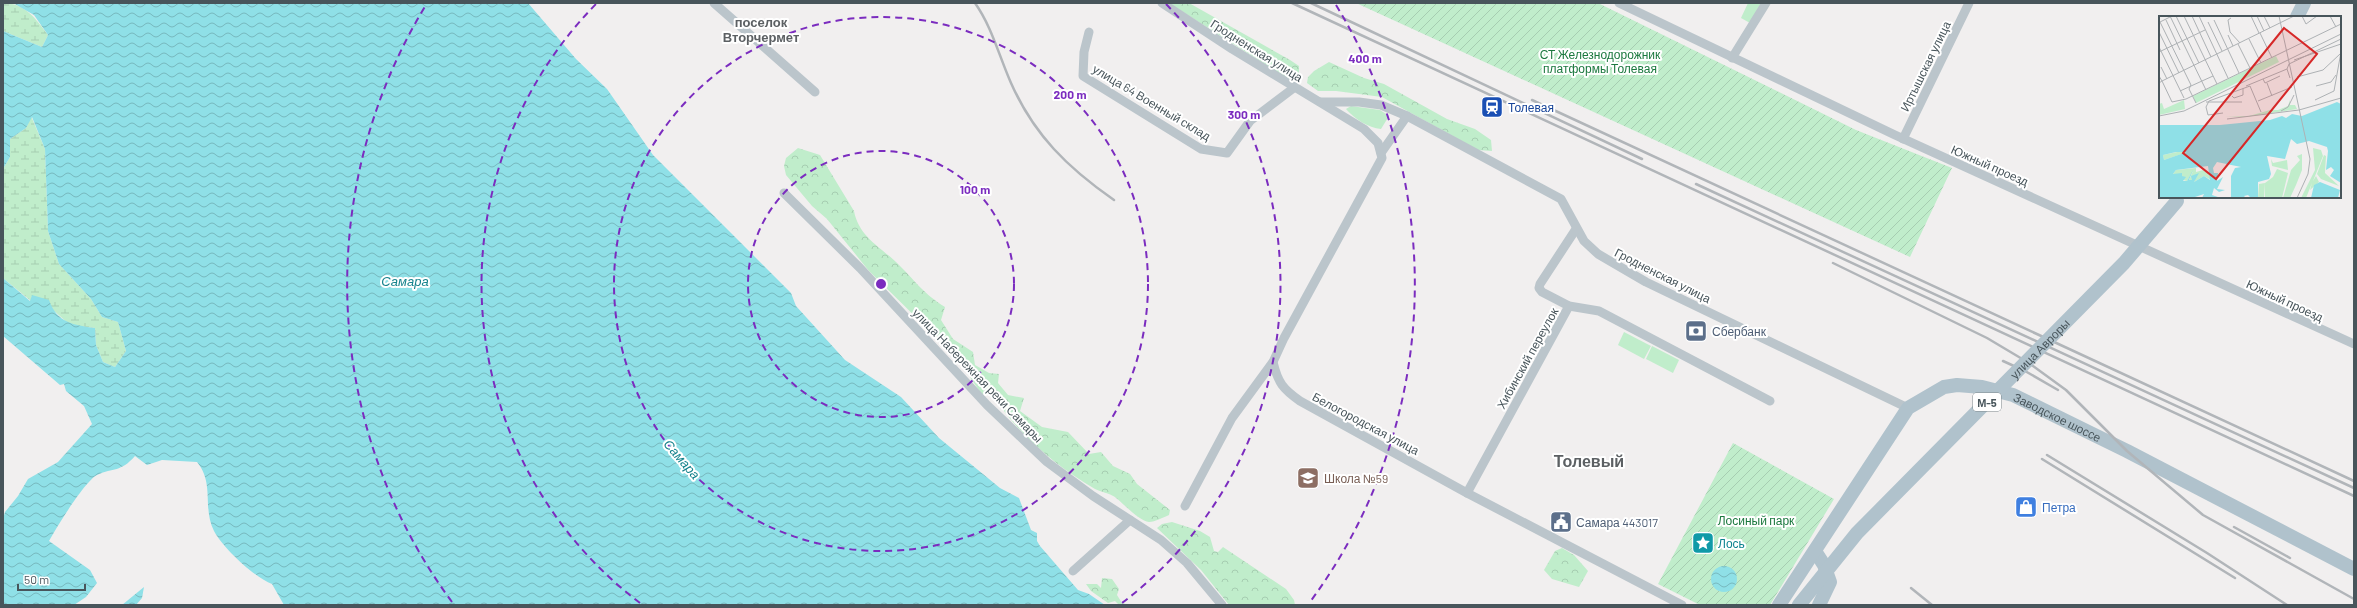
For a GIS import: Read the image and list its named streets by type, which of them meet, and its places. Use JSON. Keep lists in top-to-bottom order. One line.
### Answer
{"streets":{"main road":["улица Авроры","М-5","Заводское шоссе"],"street":["Гродненская улица","Иртышская улица","улица 64 Военный склад","Южный проезд","Хибинский переулок","улица Набережная реки Самары","Белогородская улица"]},"crossings":[["Гродненская улица","улица 64 Военный склад"],["Гродненская улица","Хибинский переулок"],["Гродненская улица","Заводское шоссе"],["Иртышская улица","Южный проезд"],["Хибинский переулок","Белогородская улица"]],"districts":["поселок Вторчермет","Толевый"],"water":["Самара"],"parks":["СТ Железнодорожник платформы Толевая","Лосиный парк"],"places":{"station":["Толевая"],"bank":["Сбербанк"],"school or university":["Школа №59"],"shop":["Петра"],"public building":["Самара 443017"],"place":["Лось"]},"scale_bar":"50 m","rings":["400 m","200 m","300 m","100 m"]}
